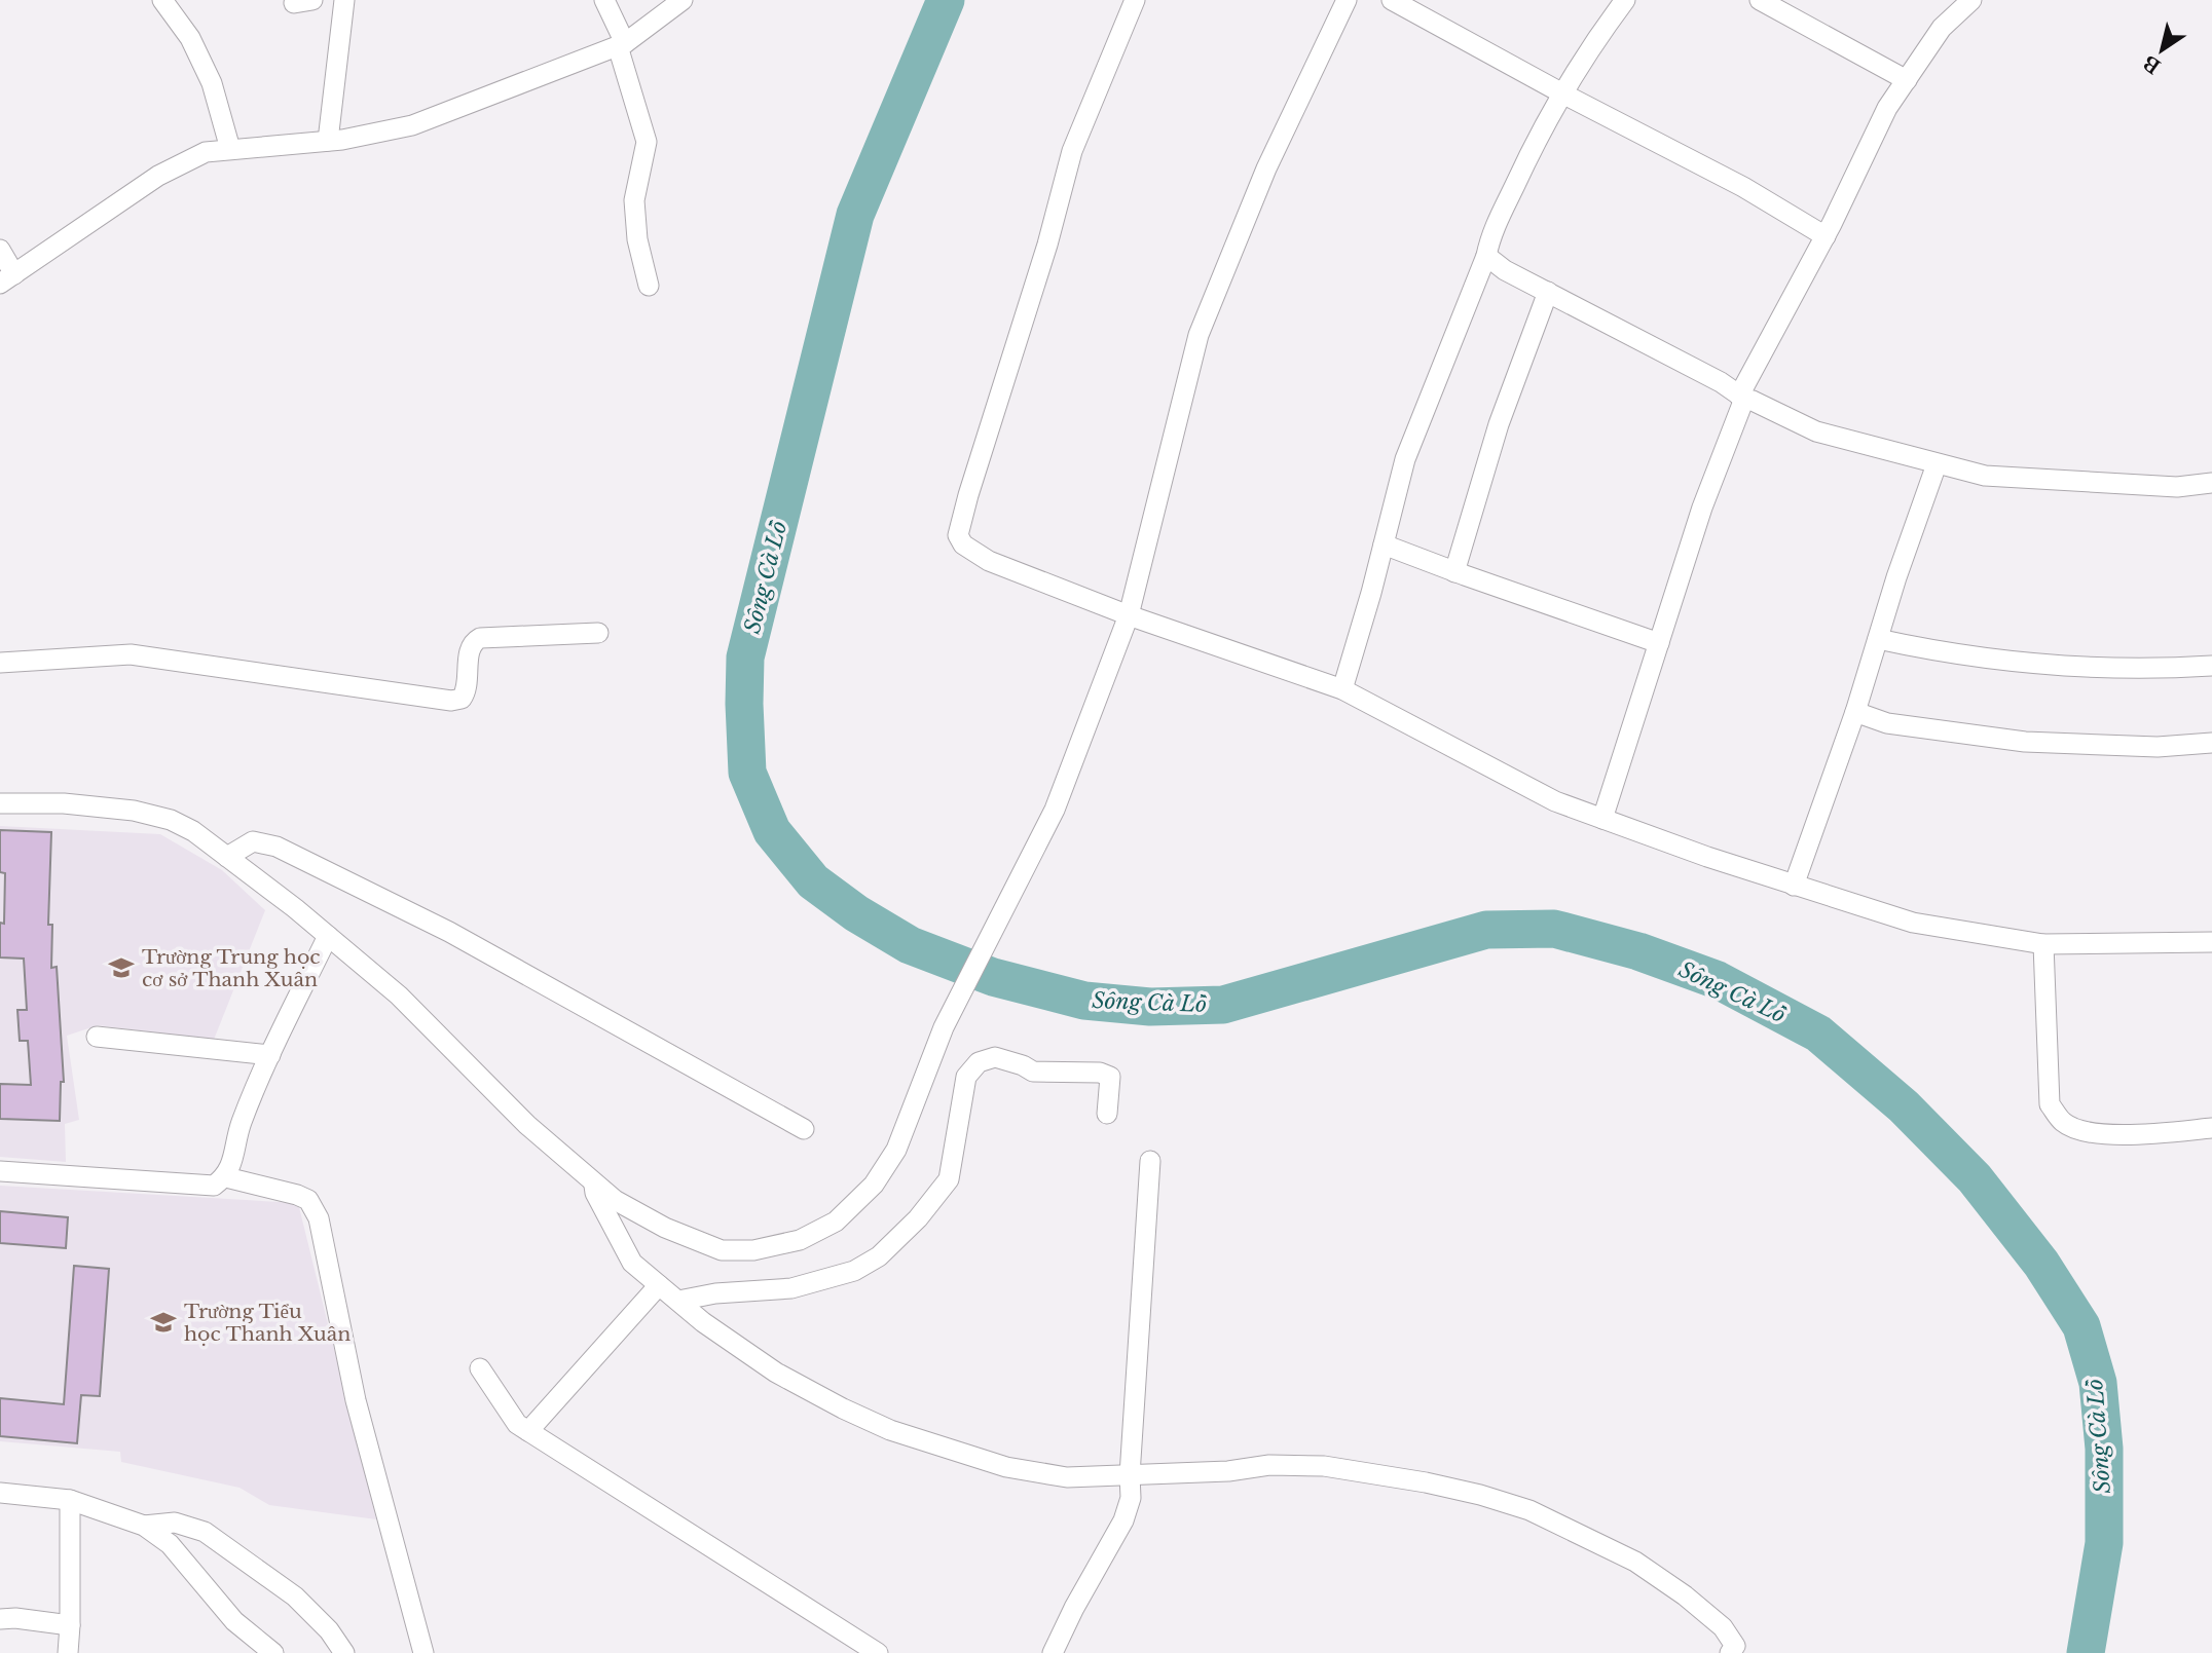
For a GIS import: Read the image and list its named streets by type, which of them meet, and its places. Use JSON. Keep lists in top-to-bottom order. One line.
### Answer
{"water":["Sông Cà Lồ"],"places":{"school or university":["Trường Trung học cơ sở Thanh Xuân","Trường Tiểu học Thanh Xuân"]},"north":"bottom left"}
